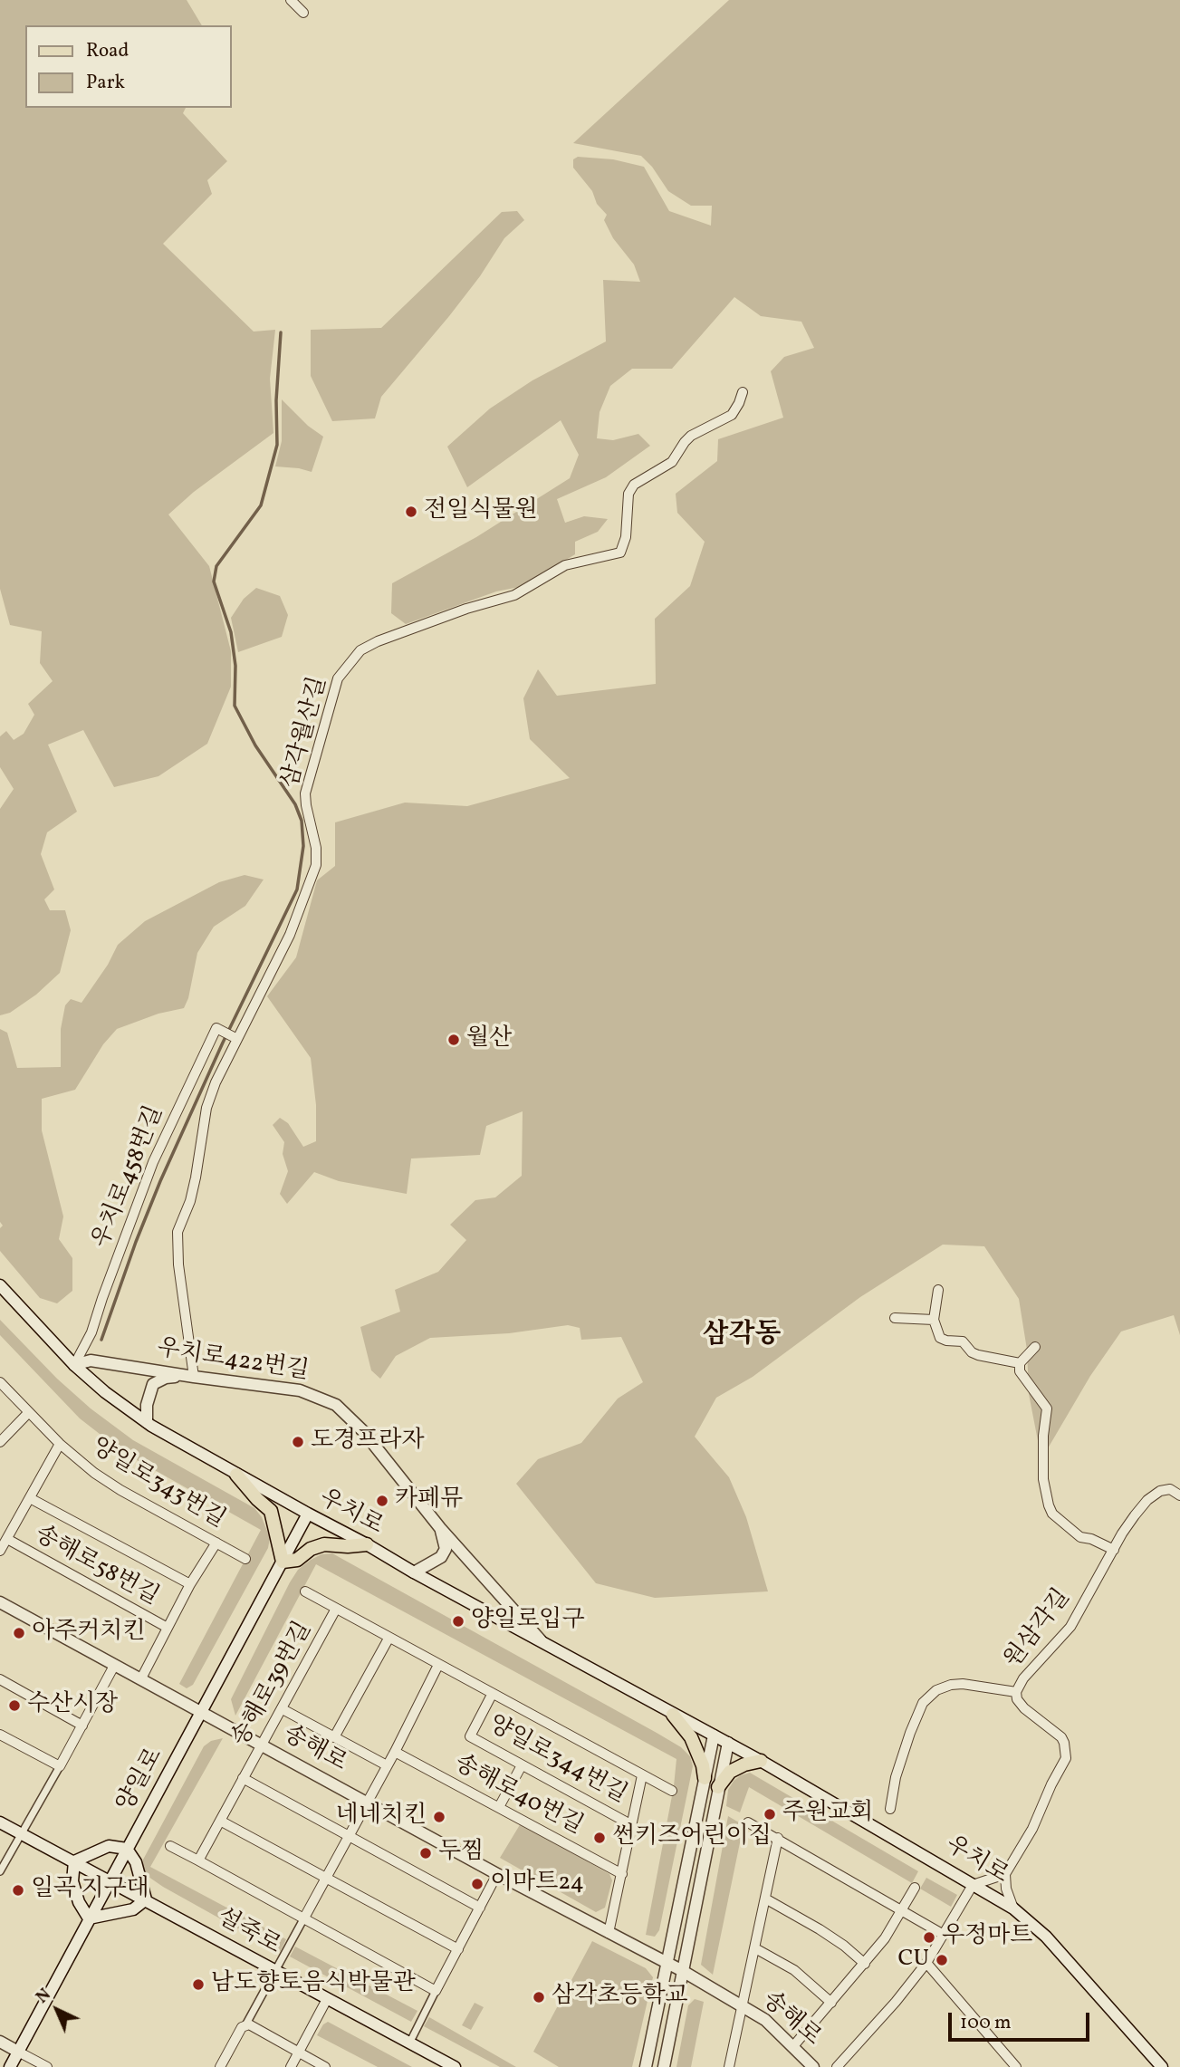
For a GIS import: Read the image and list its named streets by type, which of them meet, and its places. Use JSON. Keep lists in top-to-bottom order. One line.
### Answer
{"streets":{"main road":["우치로422번길","우치로","송해로","양일로","설죽로"],"street":["삼각월산길","우치로458번길","양일로343번길","송해로58번길","원삼각길","송해로39번길","양일로344번길","송해로40번길"]},"crossings":[["삼각월산길","우치로458번길"],["삼각월산길","우치로422번길"],["우치로458번길","우치로422번길"],["우치로458번길","우치로"],["우치로422번길","우치로"],["양일로343번길","송해로58번길"],["우치로","양일로"],["송해로58번길","송해로"],["송해로39번길","송해로"],["송해로39번길","양일로344번길"],["송해로","양일로"],["양일로","설죽로"]],"districts":["삼각동"],"places":["전일식물원","월산","도경프라자","카페뮤","양일로입구","아주커치킨","수산시장","주원교회","네네치킨","썬키즈어린이집","두찜","이마트24","일곡 지구대","우정마트","CU","남도향토음식박물관","삼각초등학교"],"legend":["Road","Park"],"scale_bar":"100 m","north":"top left"}
